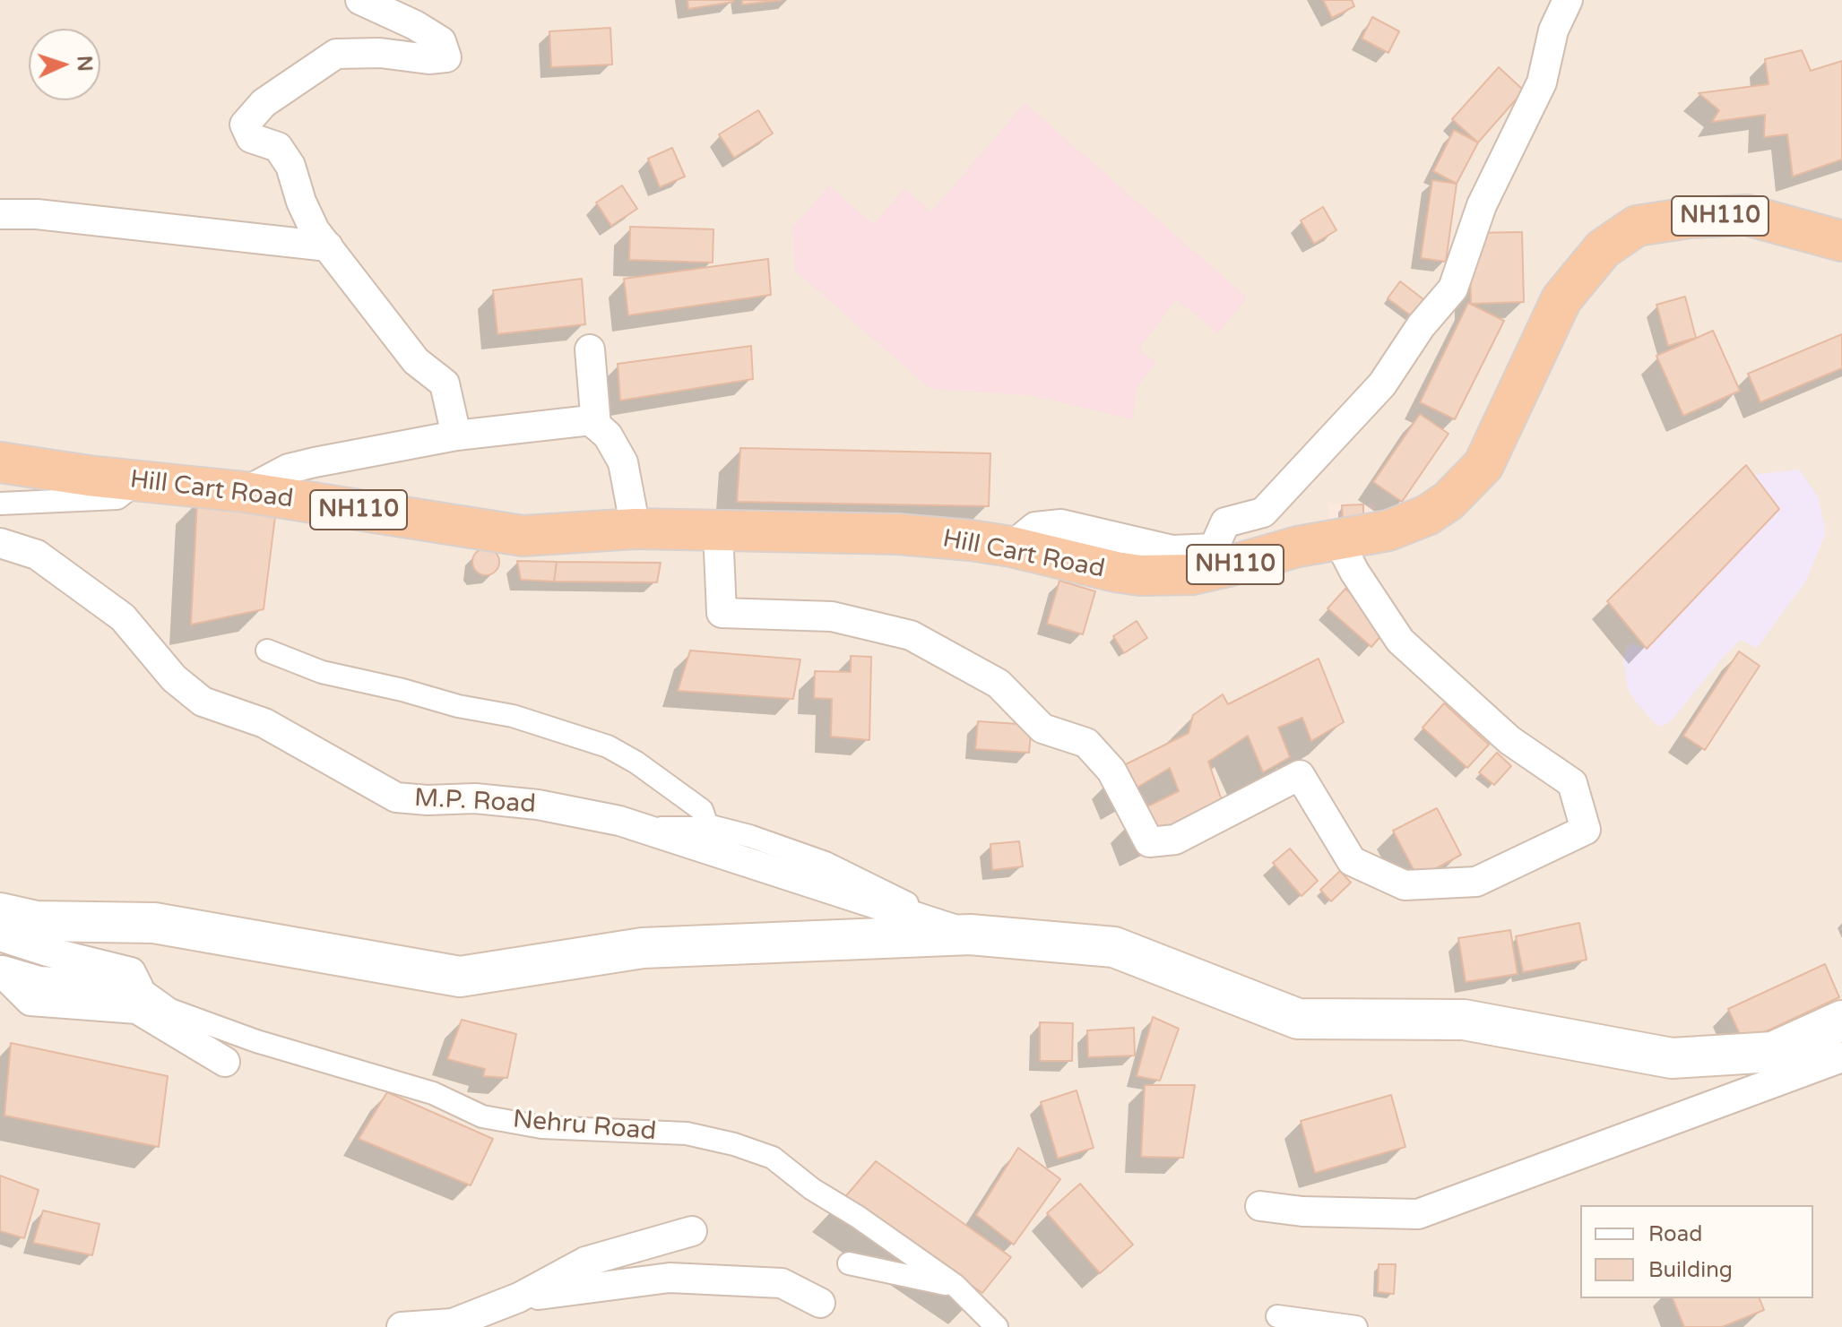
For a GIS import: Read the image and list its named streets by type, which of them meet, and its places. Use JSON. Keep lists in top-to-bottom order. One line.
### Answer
{"streets":{"highway":["NH110","Hill Cart Road"],"street":["M.P. Road","Nehru Road"]},"legend":["Road","Building"],"north":"right"}
